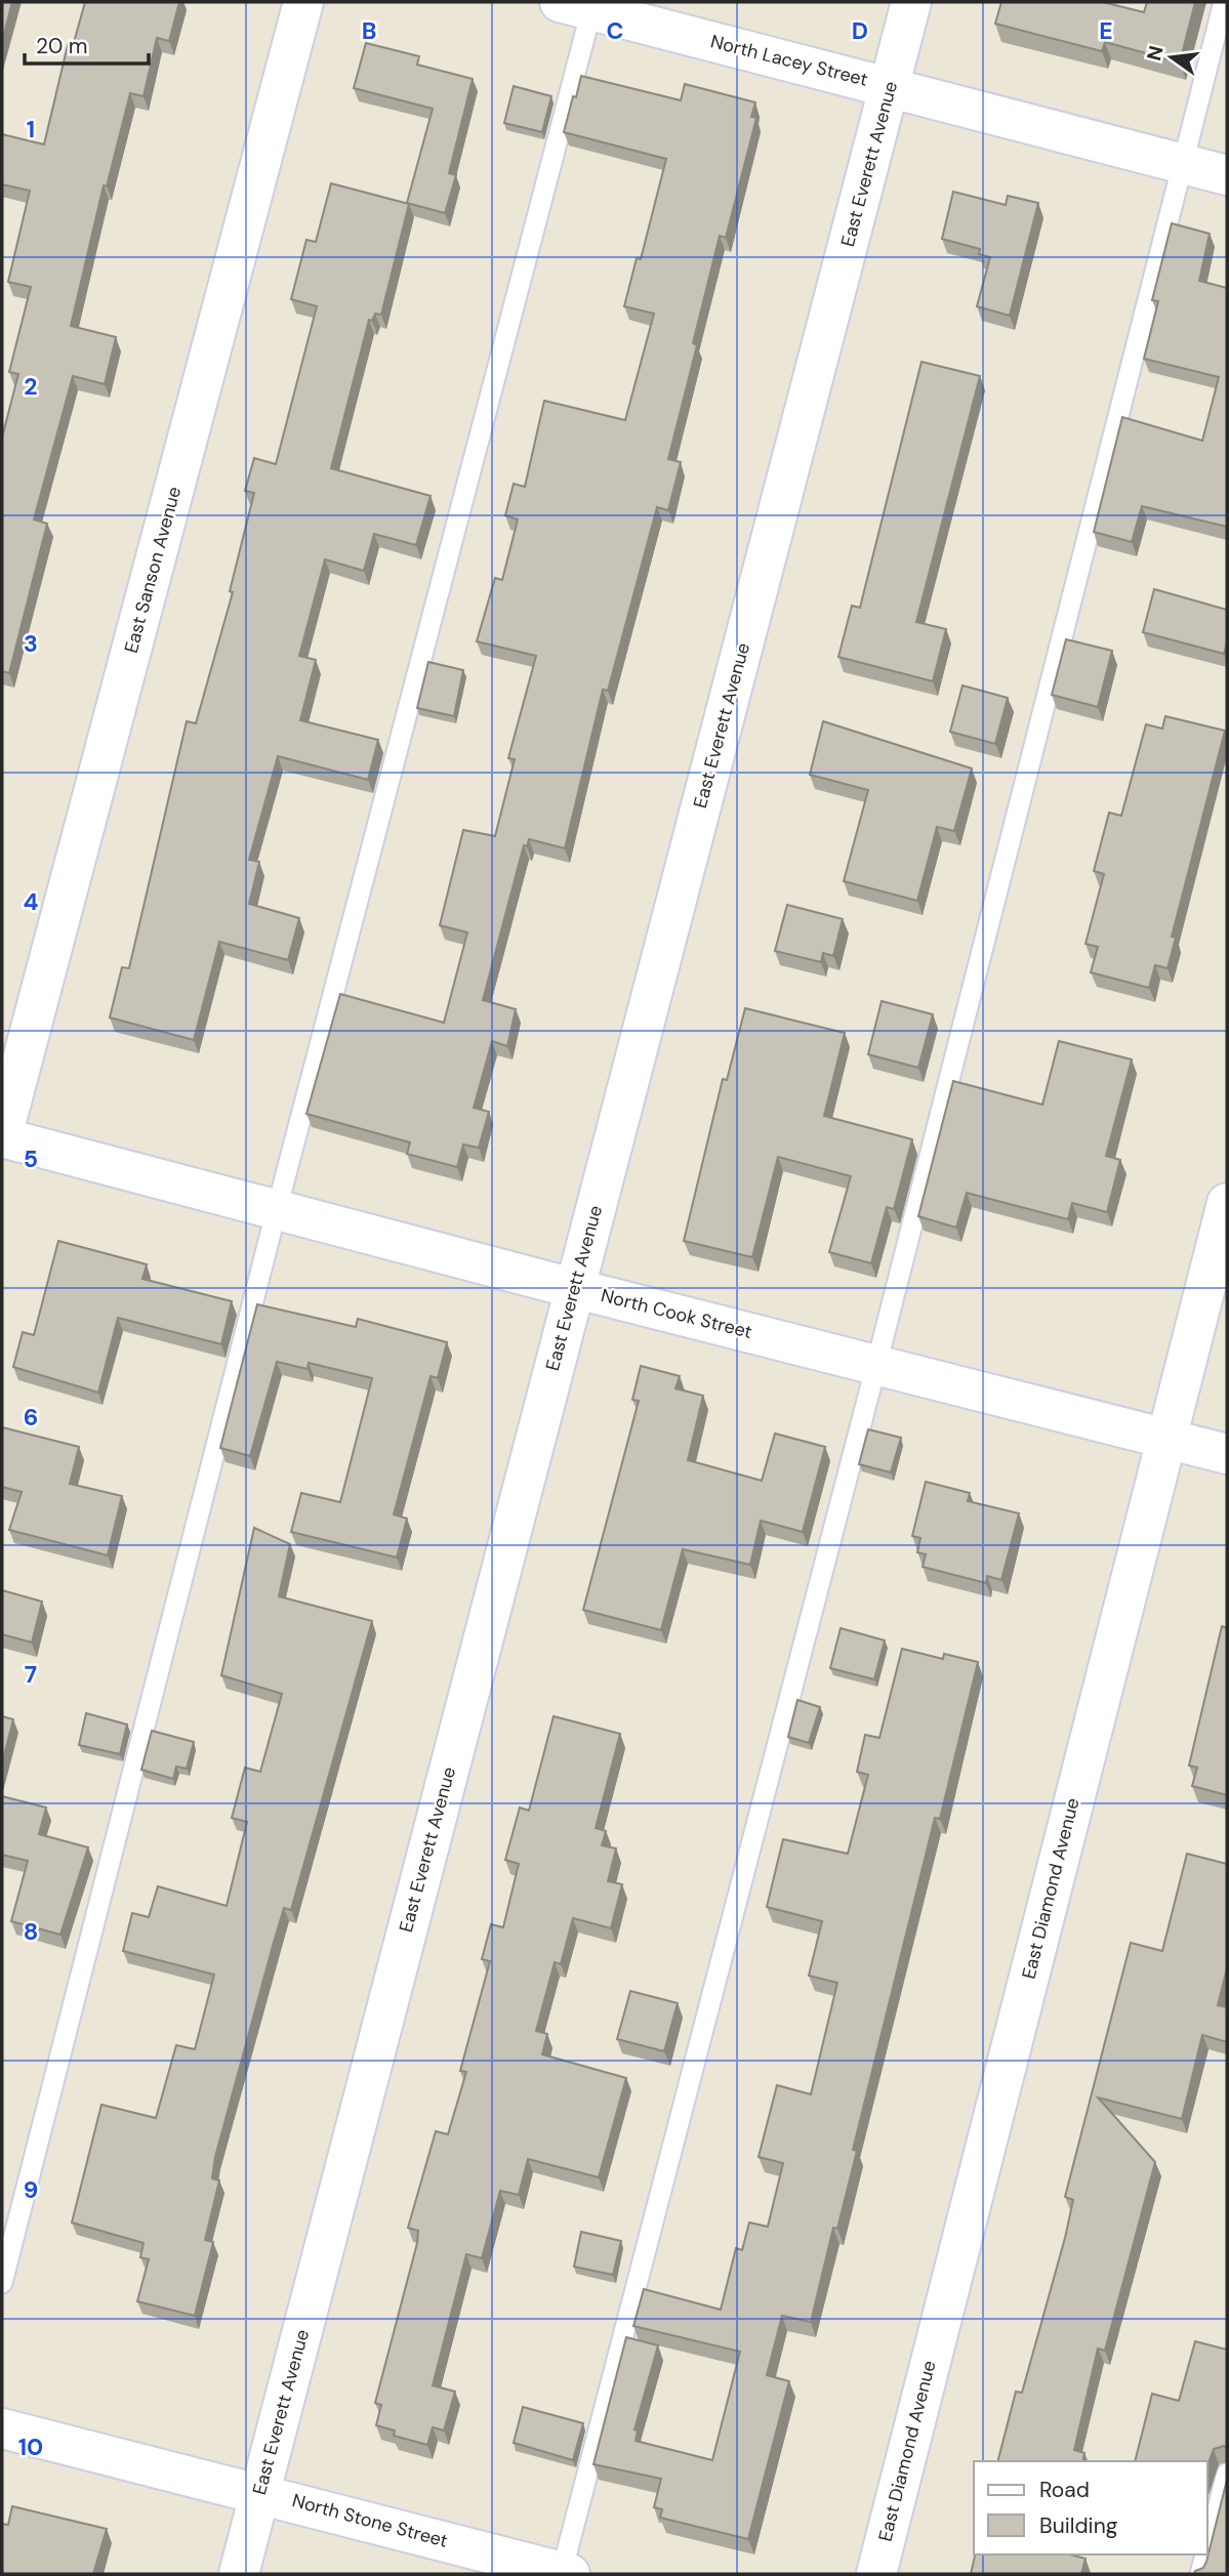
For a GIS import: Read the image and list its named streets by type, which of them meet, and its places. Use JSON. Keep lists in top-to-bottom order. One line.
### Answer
{"streets":{"street":["North Lacey Street","East Everett Avenue","East Sanson Avenue","North Cook Street","East Diamond Avenue","North Stone Street"]},"crossings":[["North Lacey Street","East Everett Avenue"],["East Everett Avenue","North Cook Street"],["East Everett Avenue","North Stone Street"],["East Sanson Avenue","North Cook Street"],["North Cook Street","East Diamond Avenue"]],"legend":["Road","Building"],"scale_bar":"20 m","north":"left","grid":{"columns":["B","C","D","E"],"rows":["1","2","3","4","5","6","7","8","9","10"]}}
